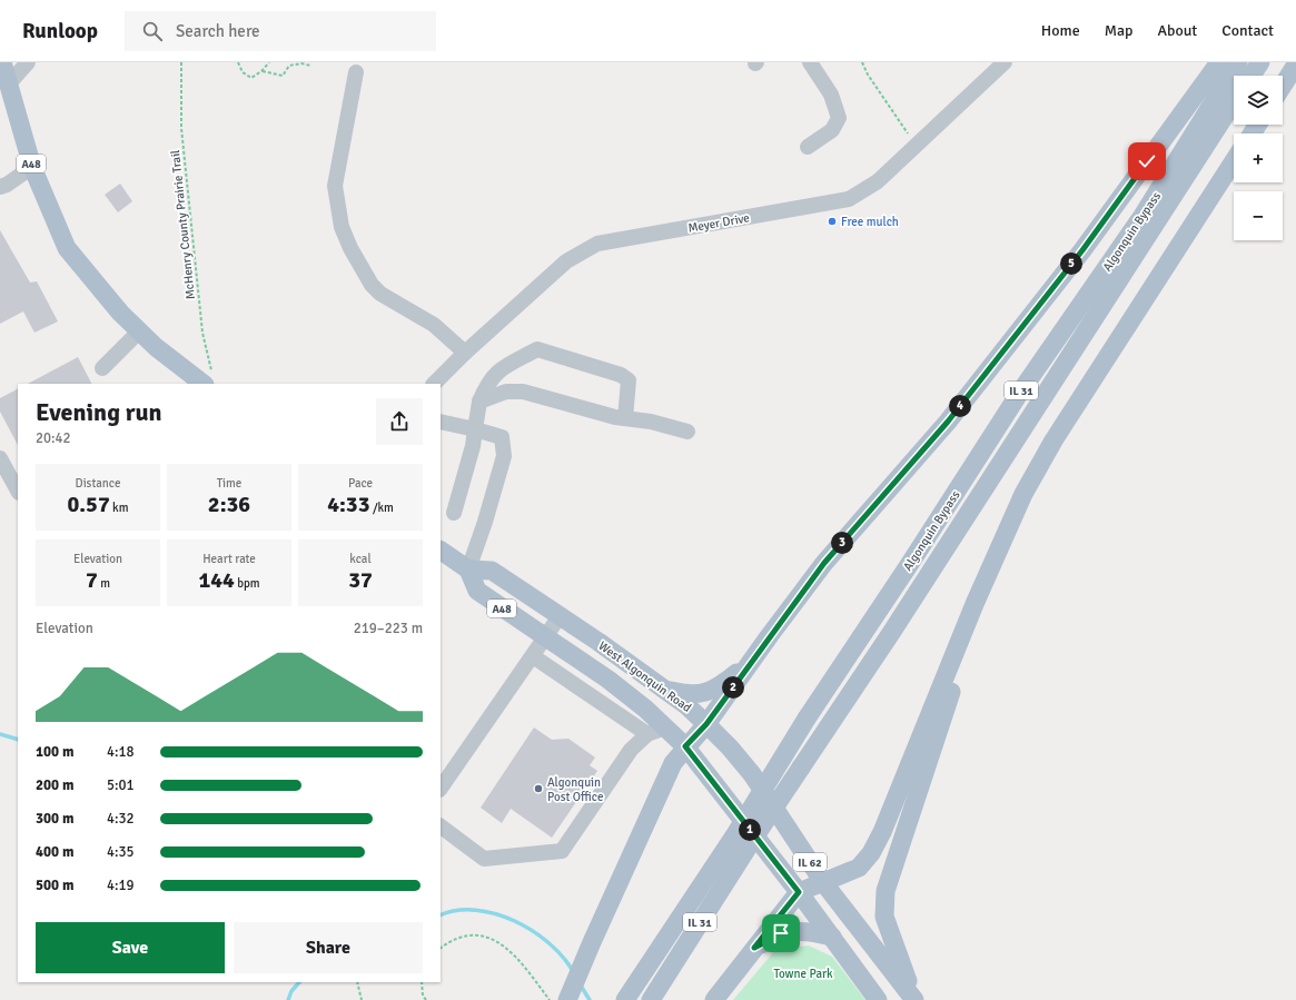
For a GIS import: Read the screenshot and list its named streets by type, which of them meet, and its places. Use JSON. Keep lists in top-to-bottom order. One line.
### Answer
{"streets":{"main road":["A48","Algonquin Bypass","IL 31","West Algonquin Road","IL 62"],"street":["Meyer Drive"],"path":["McHenry County Prairie Trail"]},"crossings":[["A48","McHenry County Prairie Trail"]],"parks":["Towne Park"],"places":["Free mulch","Algonquin Post Office"],"page":{"header":"Runloop","search":"Search here","nav":["Home","Map","About","Contact"],"map_buttons":["+","−"],"pins":["5","4","3","2","1"],"heading":["Evening run","20:42"],"stats":[["Distance","0.57 km"],["Time","2:36"],["Pace","4:33 /km"],["Elevation","7 m"],["Heart rate","144 bpm"],["kcal","37"]],"chart":["Elevation","219–223 m"],"list":[{"name":"100 m","note":"4:18"},{"name":"200 m","note":"5:01"},{"name":"300 m","note":"4:32"},{"name":"400 m","note":"4:35"},{"name":"500 m","note":"4:19"}],"buttons":["Save","Share"]}}
